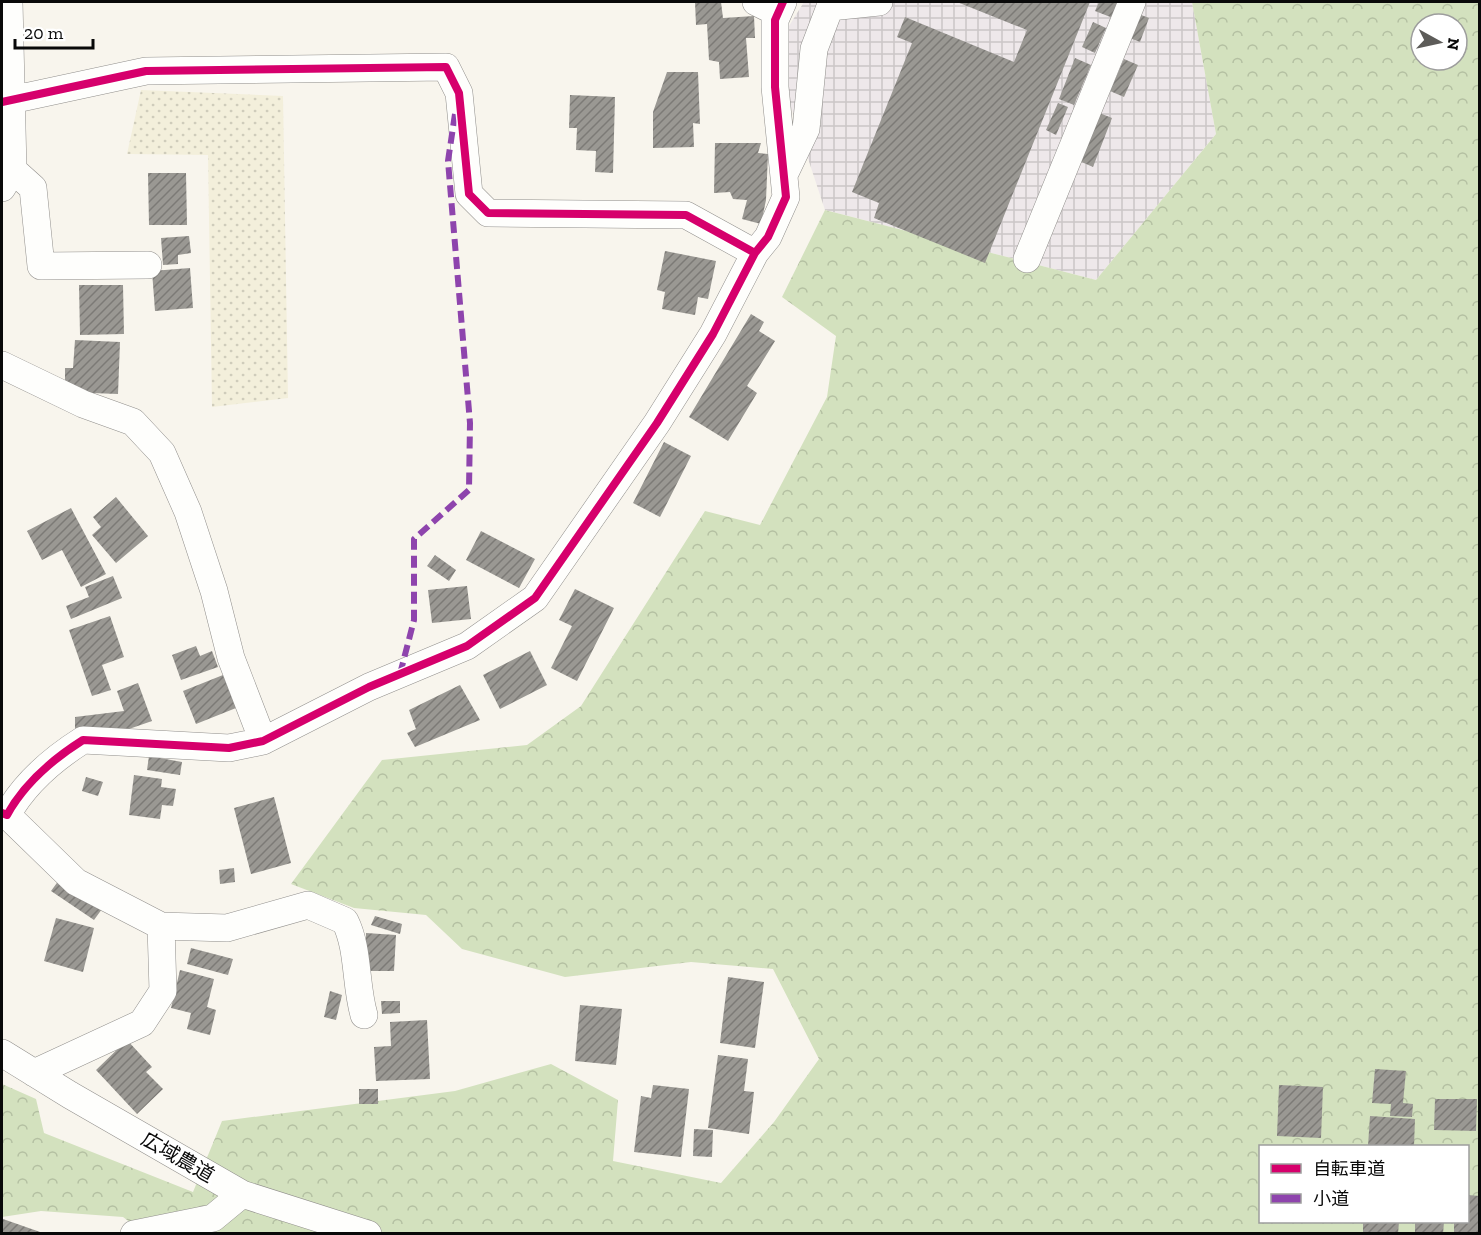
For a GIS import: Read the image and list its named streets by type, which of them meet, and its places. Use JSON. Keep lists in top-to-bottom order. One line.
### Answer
{"streets":{"street":["広域農道"]},"legend":["自転車道","小道"],"scale_bar":"20 m","north":"right"}
